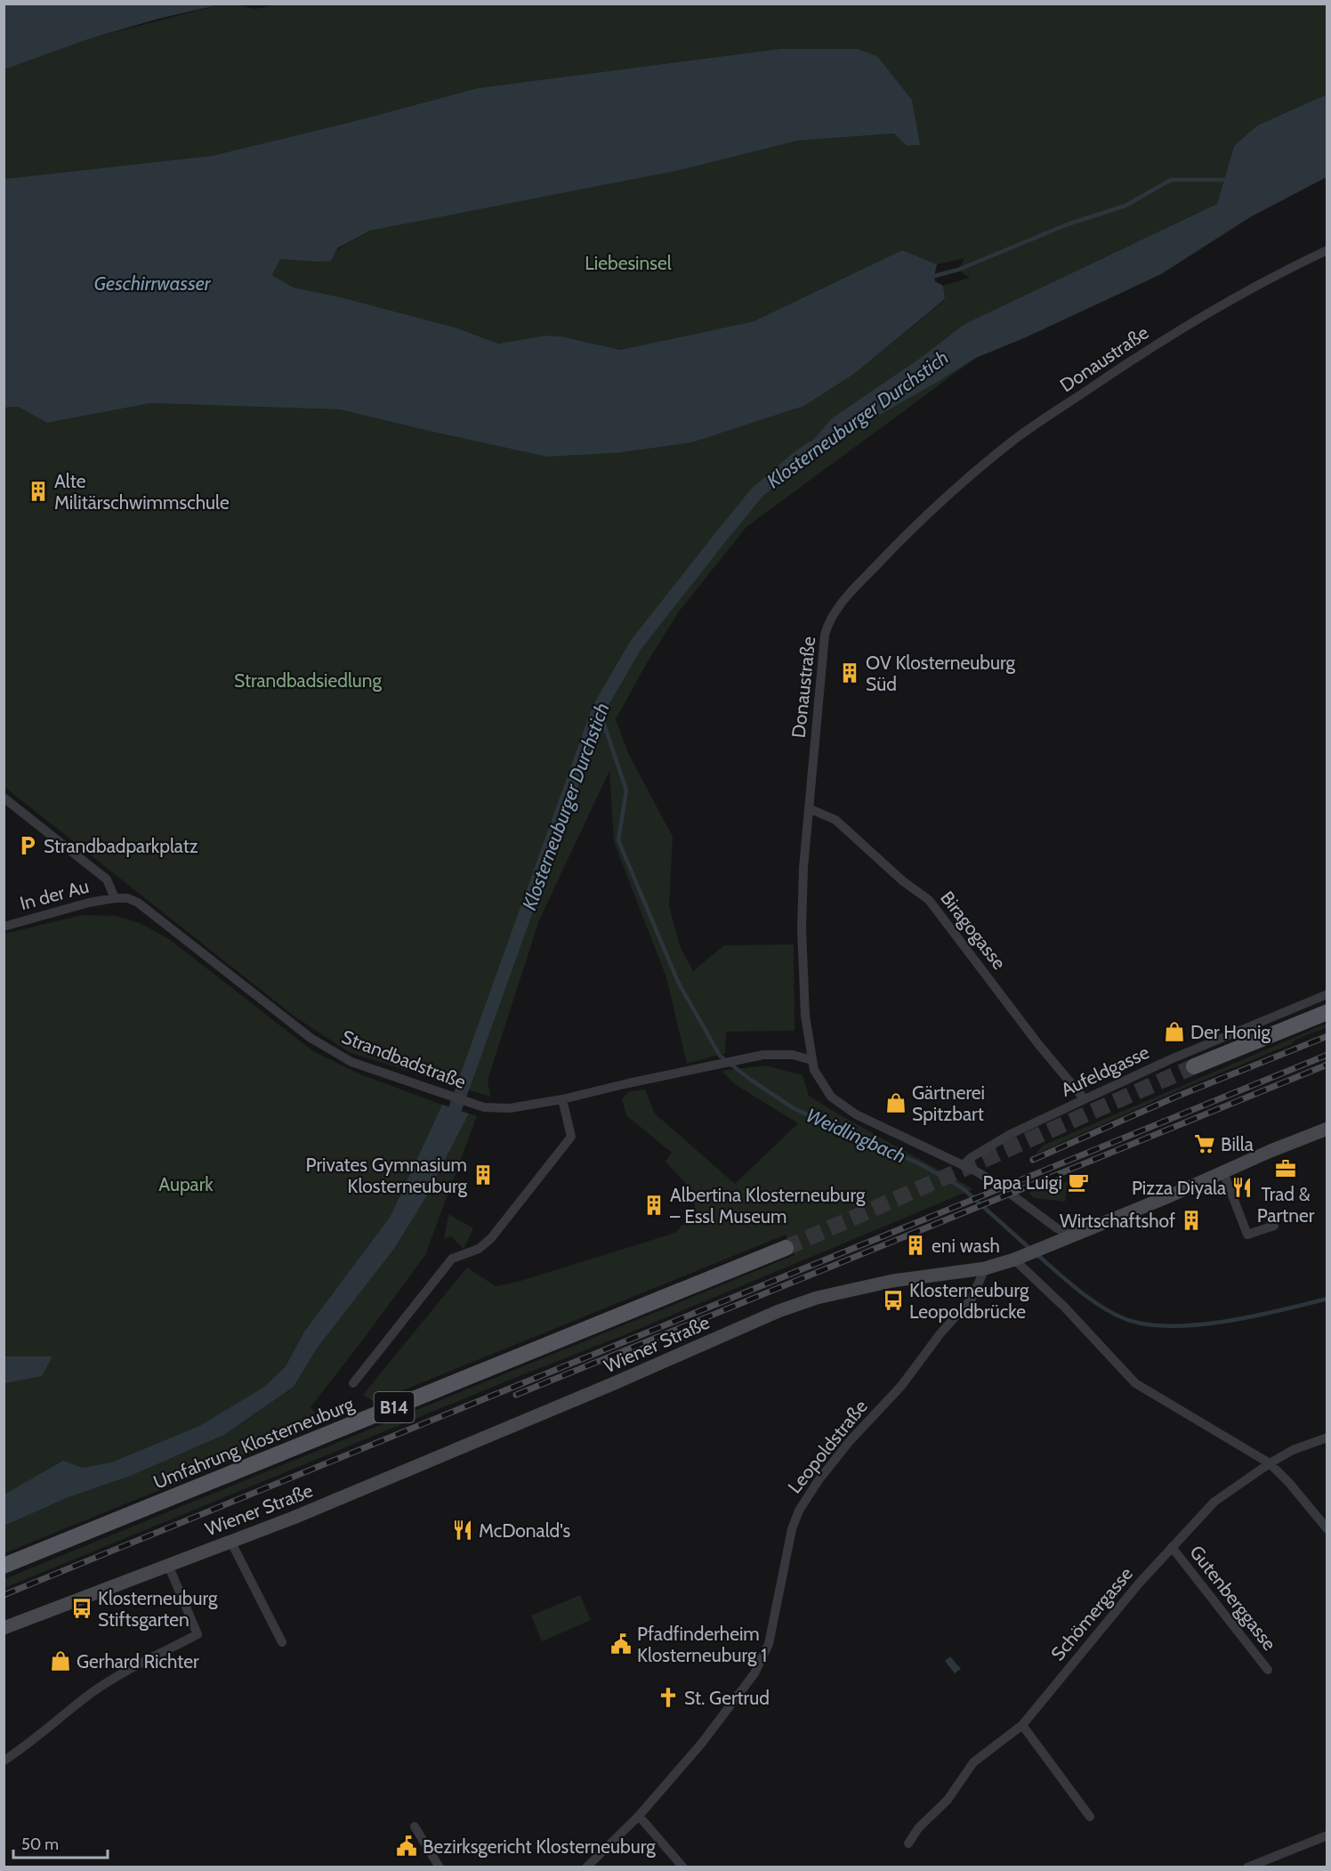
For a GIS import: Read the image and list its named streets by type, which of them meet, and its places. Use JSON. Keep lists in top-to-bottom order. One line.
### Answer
{"streets":{"main road":["B14","Umfahrung Klosterneuburg"],"street":["Donaustraße","In der Au","Biragogasse","Strandbadstraße","Aufeldgasse","Wiener Straße","Leopoldstraße","Gutenberggasse","Schömergasse"]},"crossings":[["Donaustraße","Biragogasse"],["Donaustraße","Strandbadstraße"],["Donaustraße","Aufeldgasse"],["Donaustraße","Wiener Straße"],["In der Au","Strandbadstraße"],["Biragogasse","Aufeldgasse"],["Wiener Straße","Leopoldstraße"],["Gutenberggasse","Schömergasse"]],"water":["Geschirrwasser","Klosterneuburger Durchstich","Weidlingbach"],"parks":["Liebesinsel","Strandbadsiedlung","Aupark"],"places":{"building":["Alte Militärschwimmschule","OV Klosterneuburg Süd","Privates Gymnasium Klosterneuburg","Albertina Klosterneuburg – Essl Museum","Wirtschaftshof","eni wash"],"parking":["Strandbadparkplatz"],"shop":["Der Honig","Gärtnerei Spitzbart","Gerhard Richter"],"supermarket":["Billa"],"office":["Trad & Partner"],"cafe":["Papa Luigi"],"restaurant":["Pizza Diyala","McDonald's"],"bus stop":["Klosterneuburg Leopoldbrücke","Klosterneuburg Stiftsgarten"],"public building":["Pfadfinderheim Klosterneuburg 1","Bezirksgericht Klosterneuburg"],"church":["St. Gertrud"]},"scale_bar":"50 m"}
